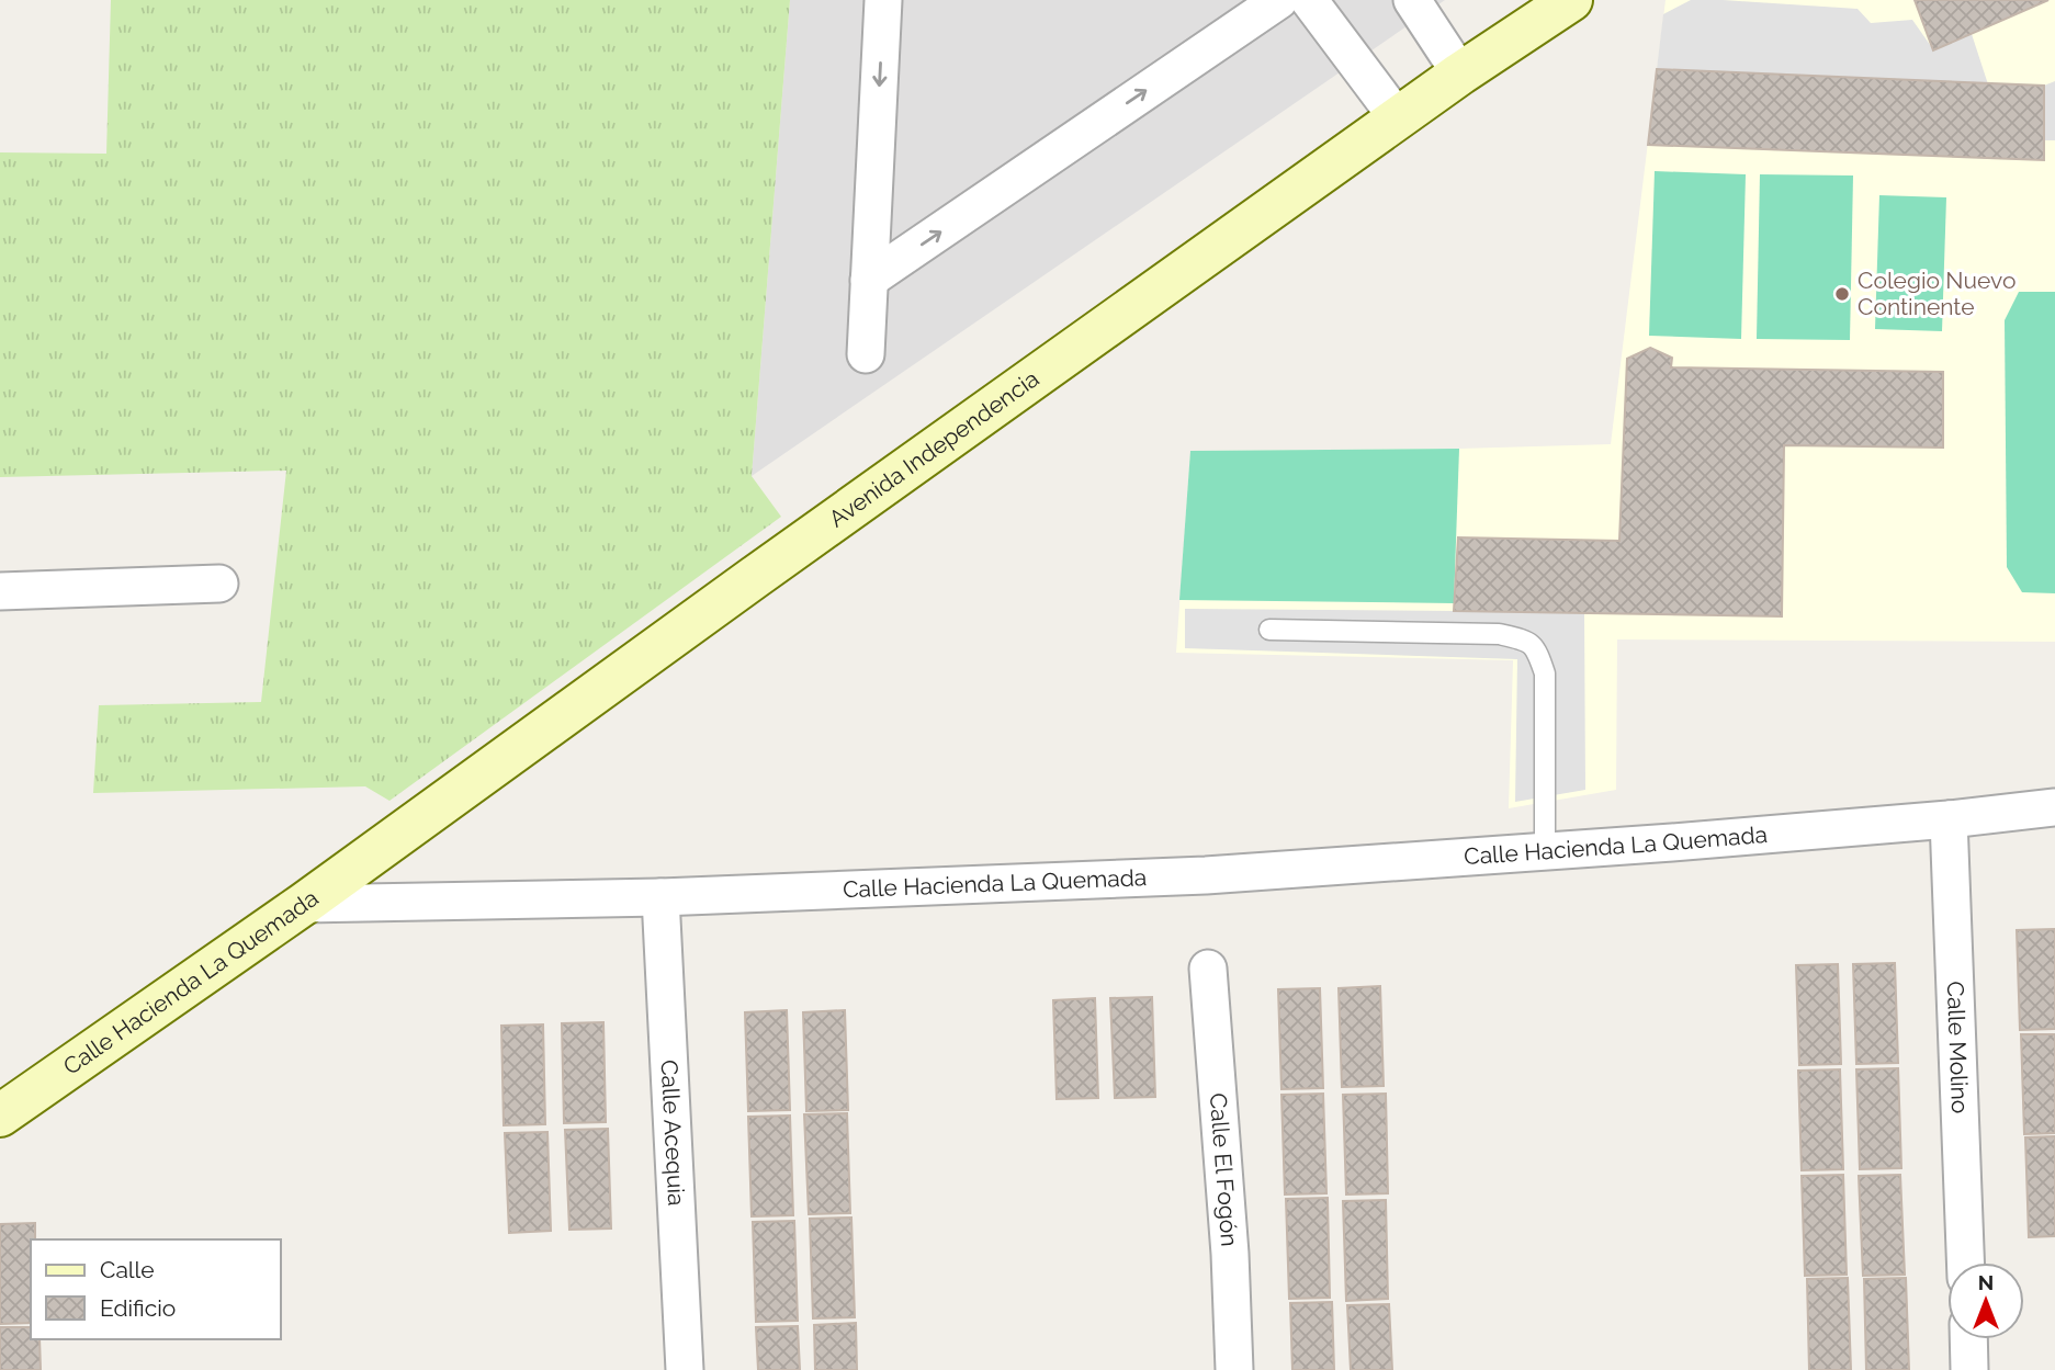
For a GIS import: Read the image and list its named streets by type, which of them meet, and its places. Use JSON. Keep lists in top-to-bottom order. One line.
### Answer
{"streets":{"street":["Avenida Independencia","Calle Hacienda La Quemada","Calle Molino","Calle Acequia","Calle El Fogón"]},"crossings":[["Avenida Independencia","Calle Hacienda La Quemada"],["Calle Hacienda La Quemada","Calle Molino"],["Calle Hacienda La Quemada","Calle Acequia"]],"places":["Colegio Nuevo Continente"],"legend":["Calle","Edificio"],"north":"top"}
